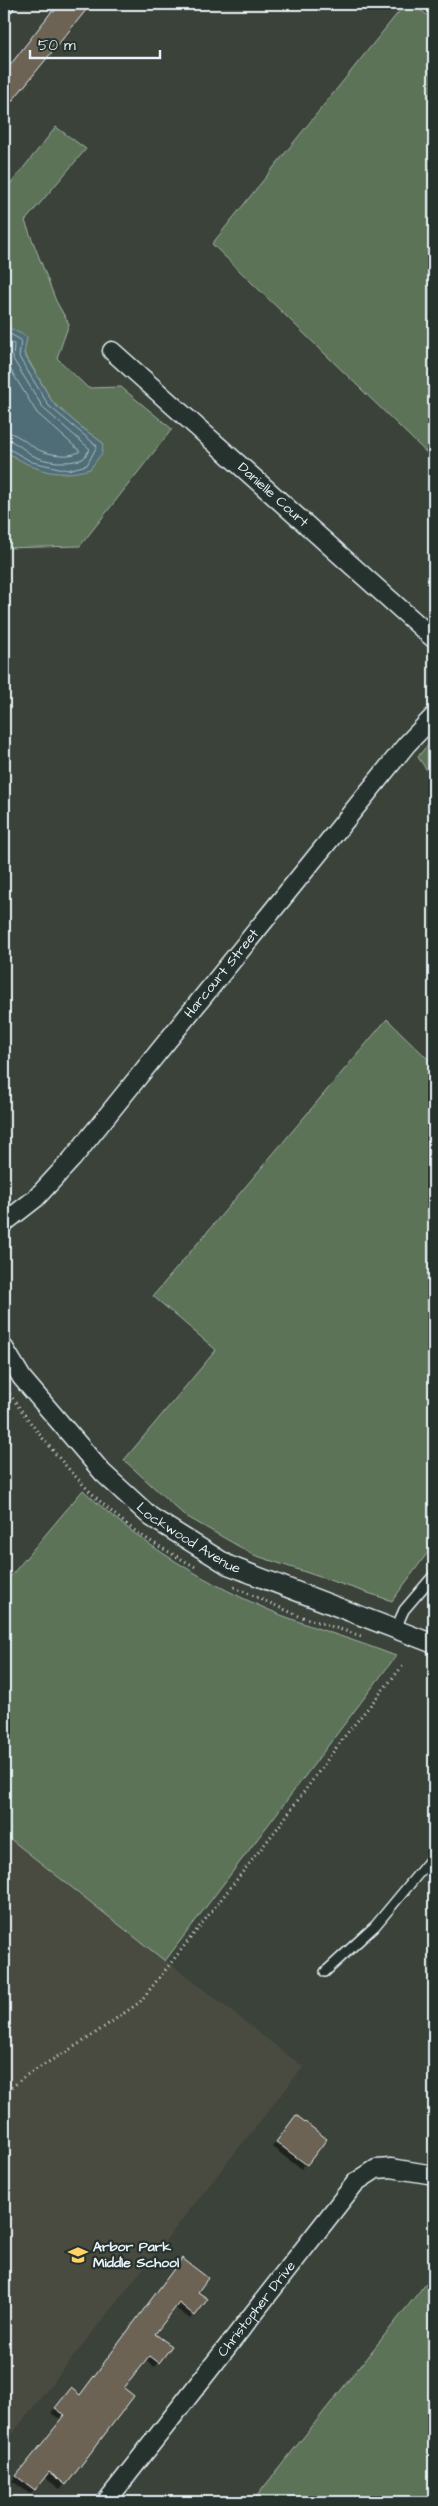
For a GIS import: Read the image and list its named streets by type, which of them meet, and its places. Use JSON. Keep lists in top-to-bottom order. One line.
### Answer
{"streets":{"street":["Danielle Court","Harcourt Street","Lockwood Avenue","Christopher Drive"]},"places":{"school or university":["Arbor Park Middle School"]},"scale_bar":"50 m"}
